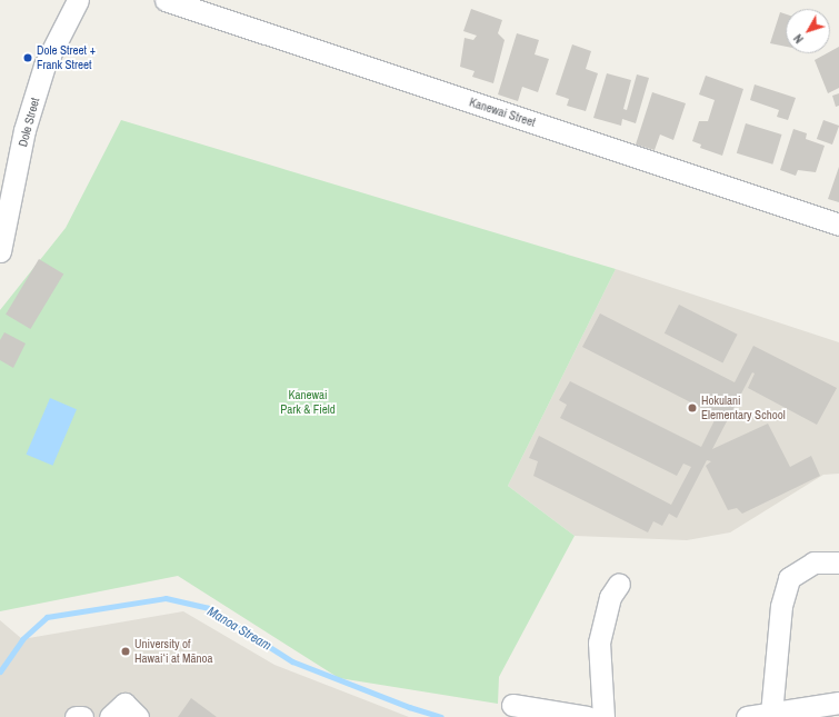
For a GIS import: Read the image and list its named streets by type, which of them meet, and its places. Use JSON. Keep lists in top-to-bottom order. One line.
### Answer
{"streets":{"street":["Kanewai Street","Dole Street"]},"water":["Manoa Stream"],"parks":["Kanewai Park & Field"],"places":["Dole Street + Frank Street","Hokulani Elementary School","University of Hawaiʻi at Mānoa"],"north":"bottom left"}
